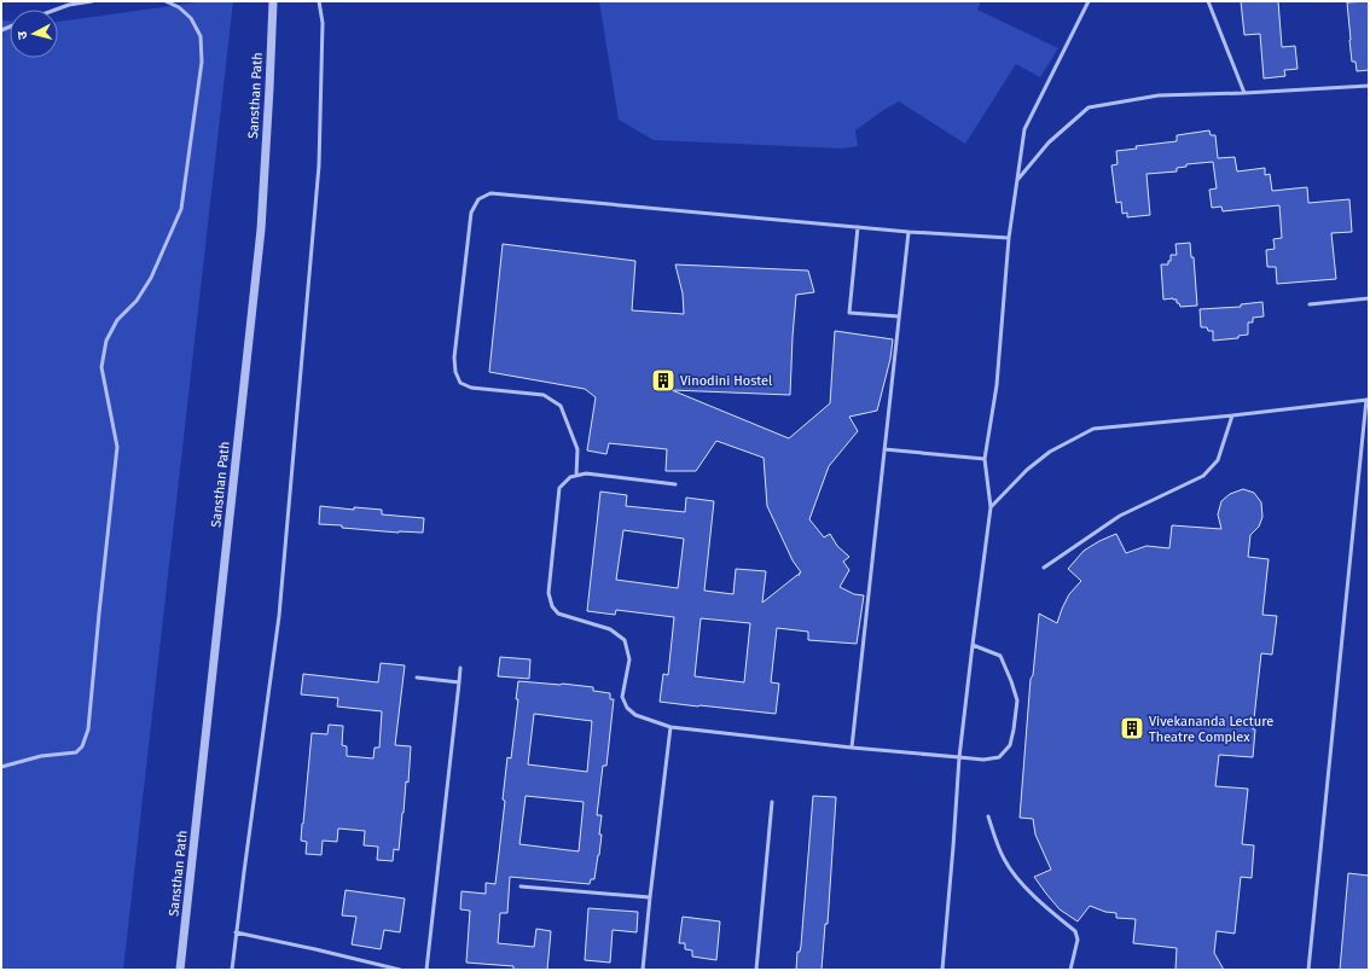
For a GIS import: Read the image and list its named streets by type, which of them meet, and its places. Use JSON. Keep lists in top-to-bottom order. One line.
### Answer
{"streets":{"street":["Sansthan Path"]},"places":{"building":["Vinodini Hostel","Vivekananda Lecture Theatre Complex"]},"north":"left"}
